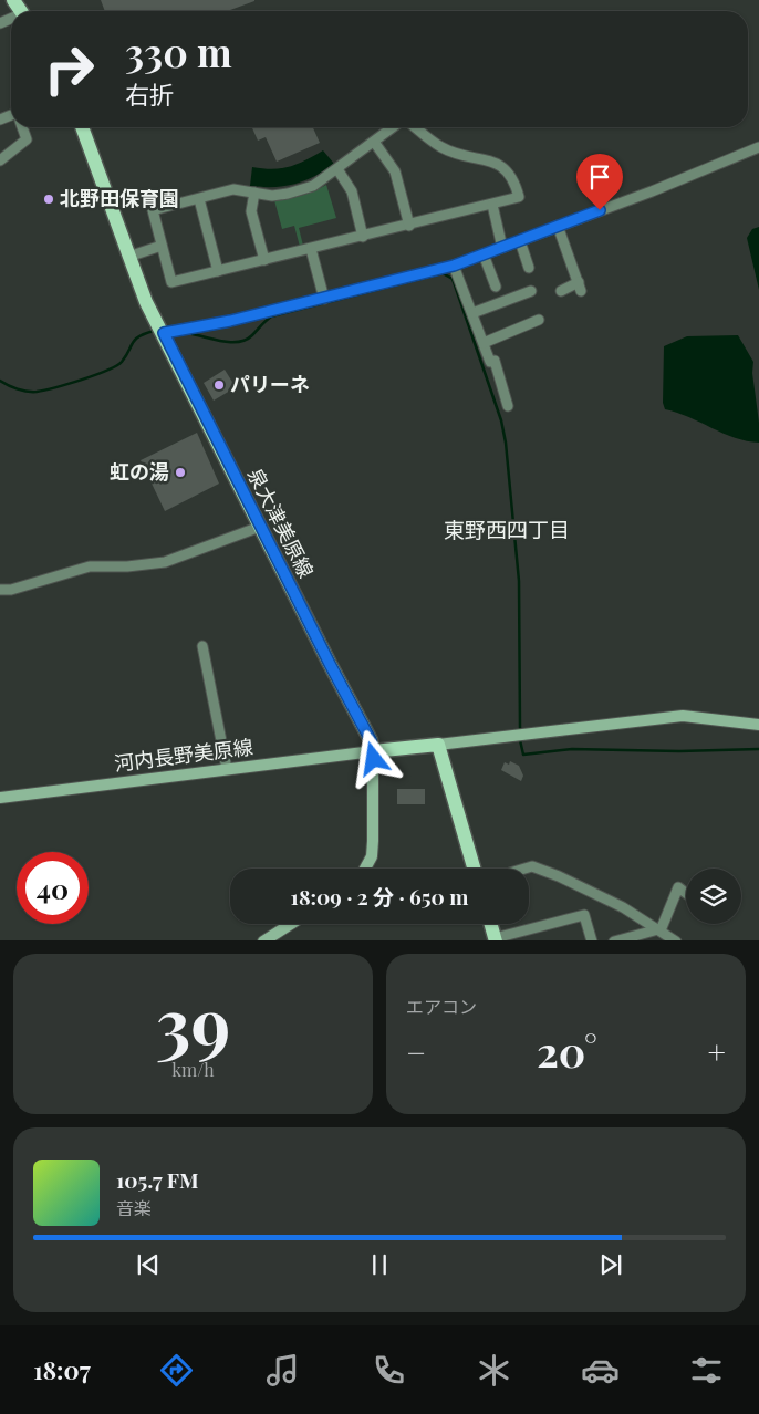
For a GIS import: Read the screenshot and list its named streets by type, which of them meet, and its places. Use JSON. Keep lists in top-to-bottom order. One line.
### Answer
{"streets":{"main road":["泉大津美原線","河内長野美原線"]},"crossings":[["泉大津美原線","河内長野美原線"]],"districts":["東野西四丁目"],"places":["北野田保育園","パリーネ","虹の湯"],"page":{"turn":["330 m","右折"],"limit":"40","trip":"18:09 · 2 分 · 650 m","tile":[["39","km/h"],"エアコン"],"heat":["−","20°","+"],"song":["105.7 FM","音楽"],"tabs":"18:07"}}
